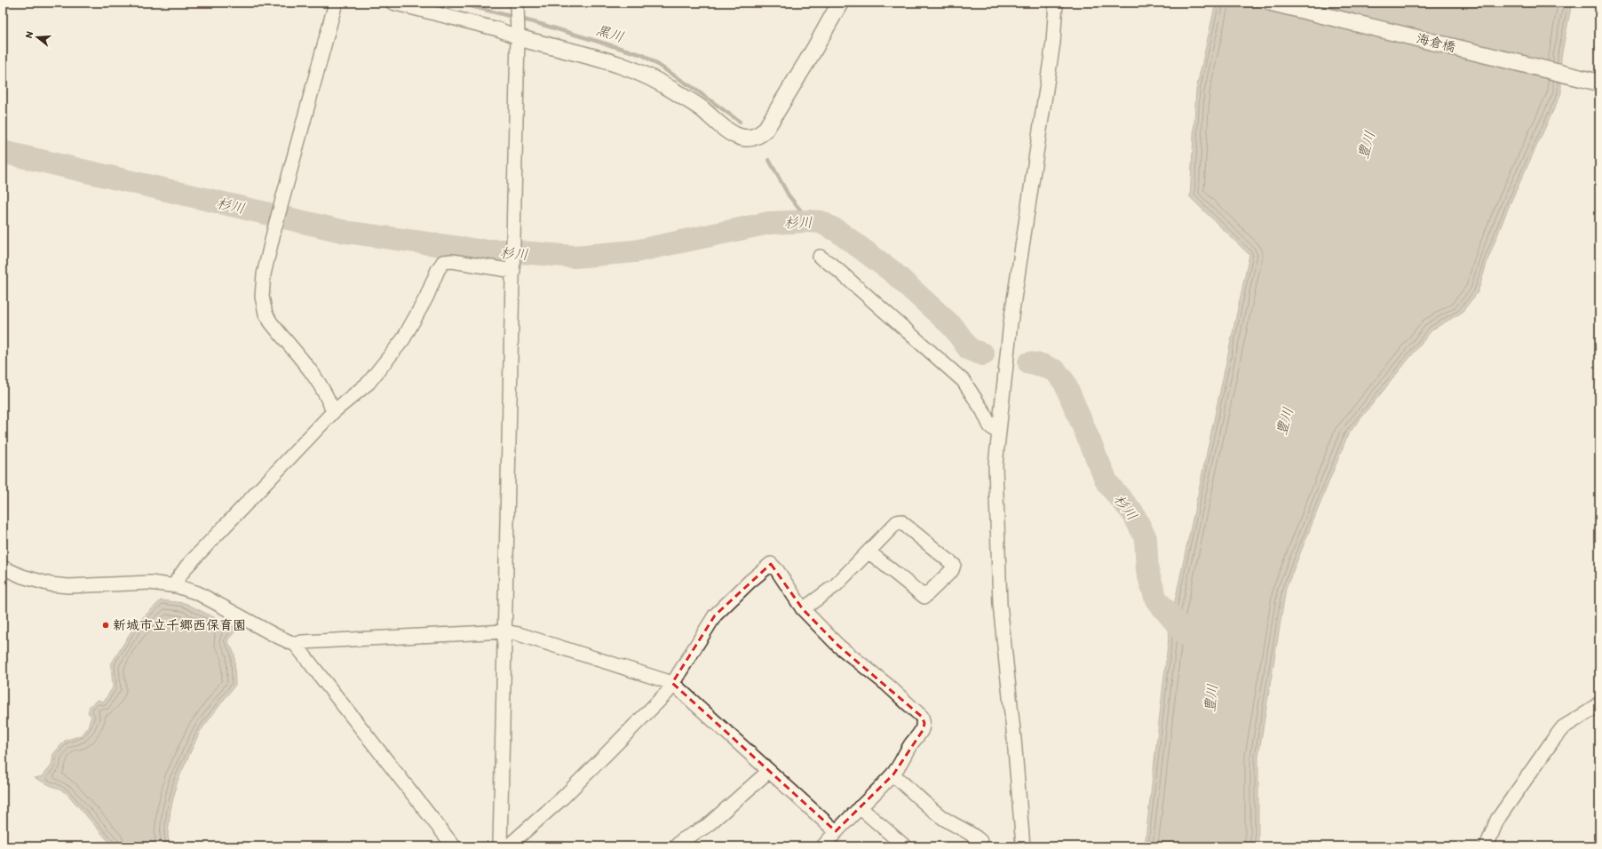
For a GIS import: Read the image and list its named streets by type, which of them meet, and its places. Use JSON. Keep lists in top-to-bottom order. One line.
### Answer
{"streets":{"street":["海倉橋"]},"water":["黒川","豊川","杉川"],"places":["新城市立千郷西保育園"],"north":"left"}
